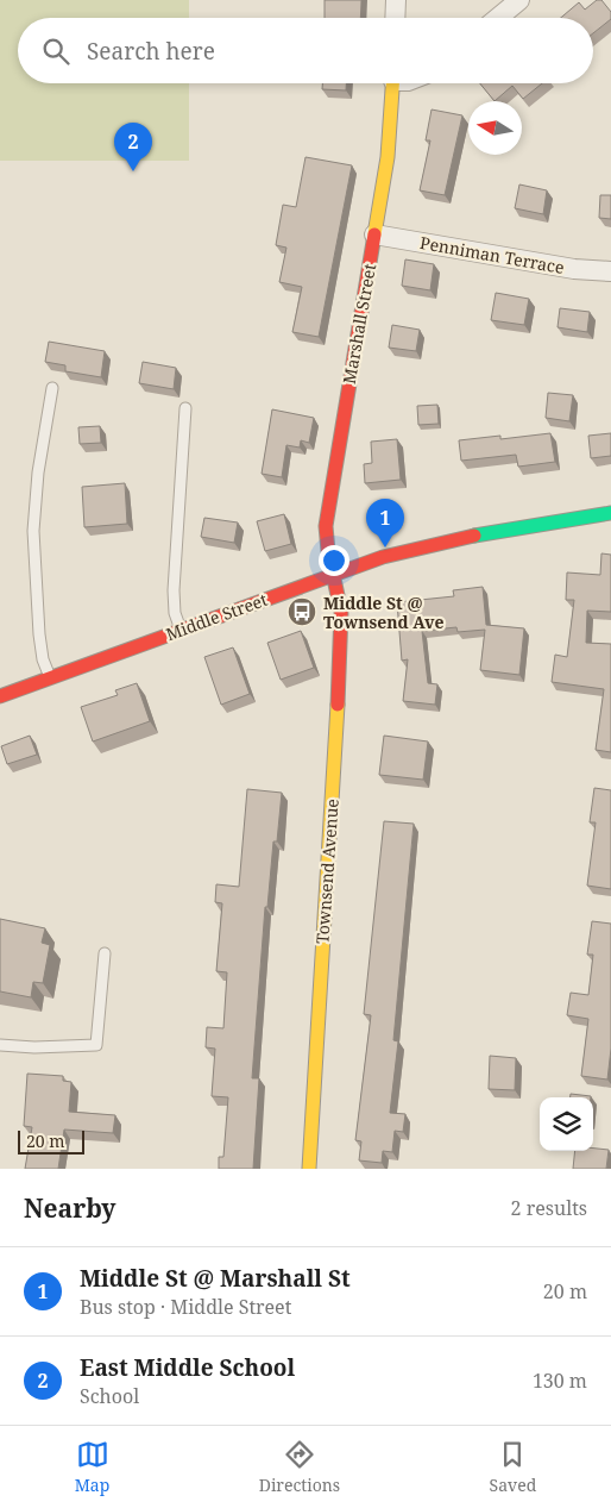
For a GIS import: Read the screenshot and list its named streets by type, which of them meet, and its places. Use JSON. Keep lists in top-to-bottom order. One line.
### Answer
{"streets":{"street":["Penniman Terrace","Marshall Street","Middle Street","Townsend Avenue"]},"crossings":[["Penniman Terrace","Marshall Street"],["Marshall Street","Middle Street"],["Marshall Street","Townsend Avenue"],["Middle Street","Townsend Avenue"]],"places":{"bus stop":["Middle St @ Townsend Ave"]},"scale_bar":"20 m","north":"left","page":{"search":"Search here","pins":["2","1"],"scale":"20 m","heading":["Nearby","2 results"],"list":[{"mark":"1","name":"Middle St @ Marshall St","note":"Bus stop · Middle Street","value":"20 m"},{"mark":"2","name":"East Middle School","note":"School","value":"130 m"}],"nav":["Map","Directions","Saved"]}}
